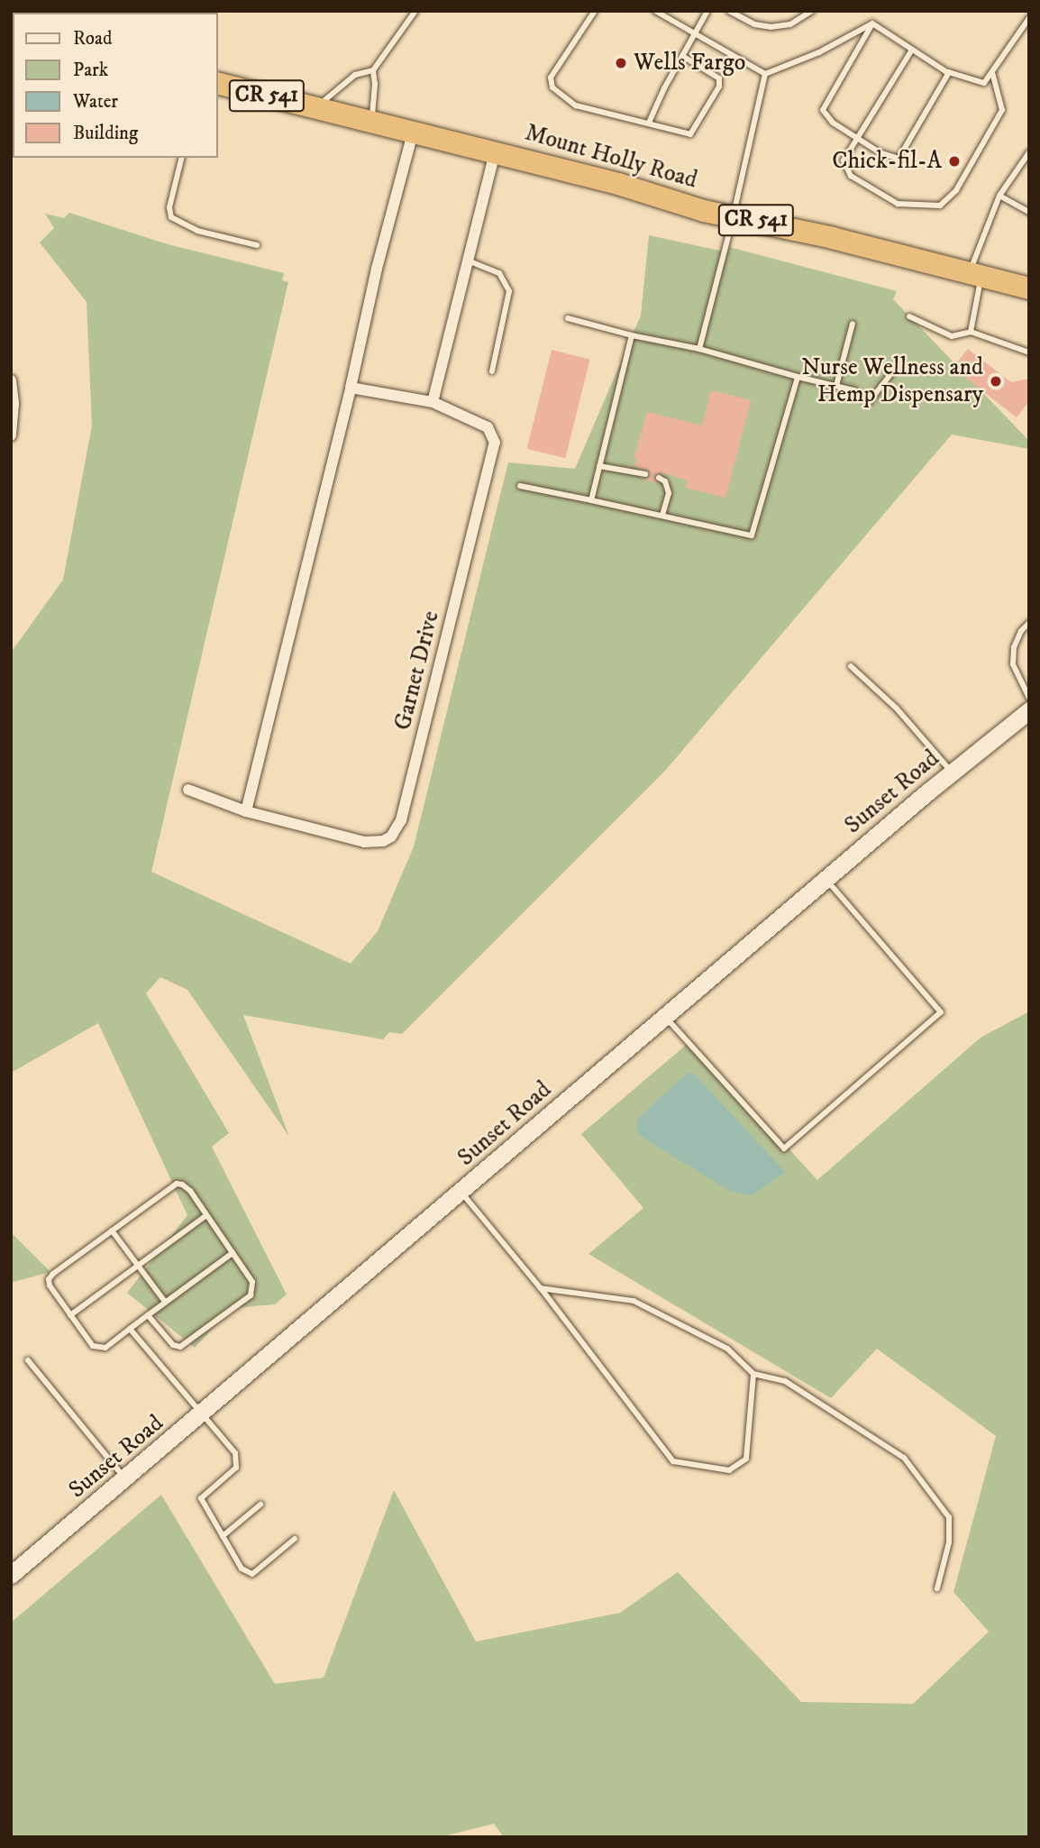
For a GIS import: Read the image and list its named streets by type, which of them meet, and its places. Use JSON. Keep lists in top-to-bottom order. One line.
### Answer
{"streets":{"highway":["CR 541","Mount Holly Road"],"street":["Garnet Drive","Sunset Road"]},"places":["Wells Fargo","Chick-fil-A","Nurse Wellness and Hemp Dispensary"],"legend":["Road","Park","Water","Building"]}
